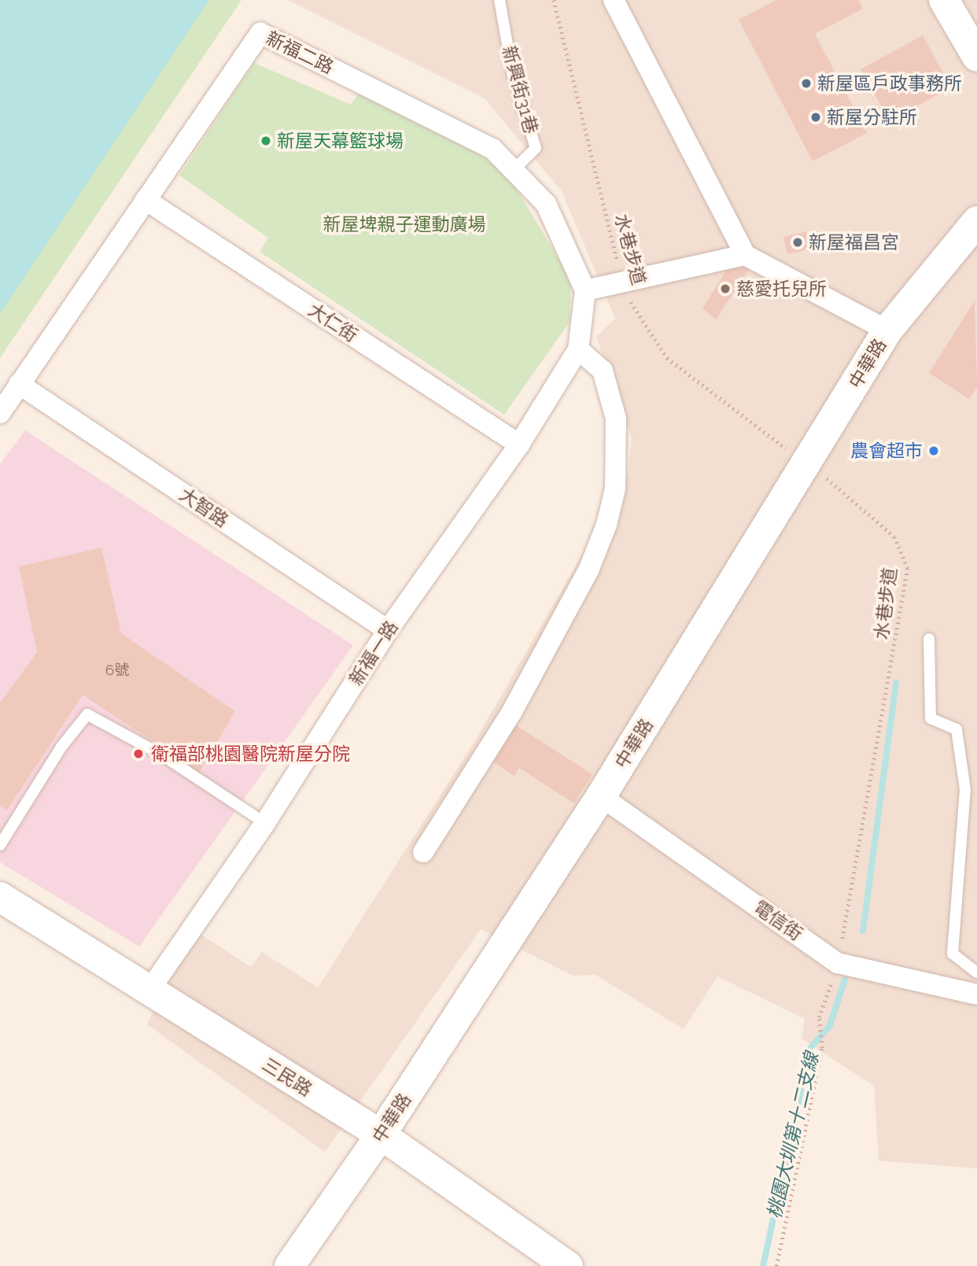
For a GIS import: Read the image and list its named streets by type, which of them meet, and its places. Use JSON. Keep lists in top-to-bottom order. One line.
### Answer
{"streets":{"main road":["中華路","三民路"],"street":["新福二路","大仁街","大智路","新福一路","電信街"],"lane":["新興街31巷"],"path":["水巷步道"]},"crossings":[["新福二路","新興街31巷"],["新福二路","大仁街"],["新福二路","大智路"],["新福二路","新福一路"],["水巷步道","中華路"],["水巷步道","電信街"],["大仁街","新福一路"],["中華路","電信街"],["中華路","三民路"],["大智路","新福一路"],["新福一路","三民路"]],"water":["桃園大圳第十二支線"],"parks":["新屋埤親子運動廣場"],"places":["新屋區戶政事務所","新屋分駐所","新屋天幕籃球場","新屋福昌宮","慈愛托兒所","農會超市","衛福部桃園醫院新屋分院"],"house_numbers":["6號"]}
